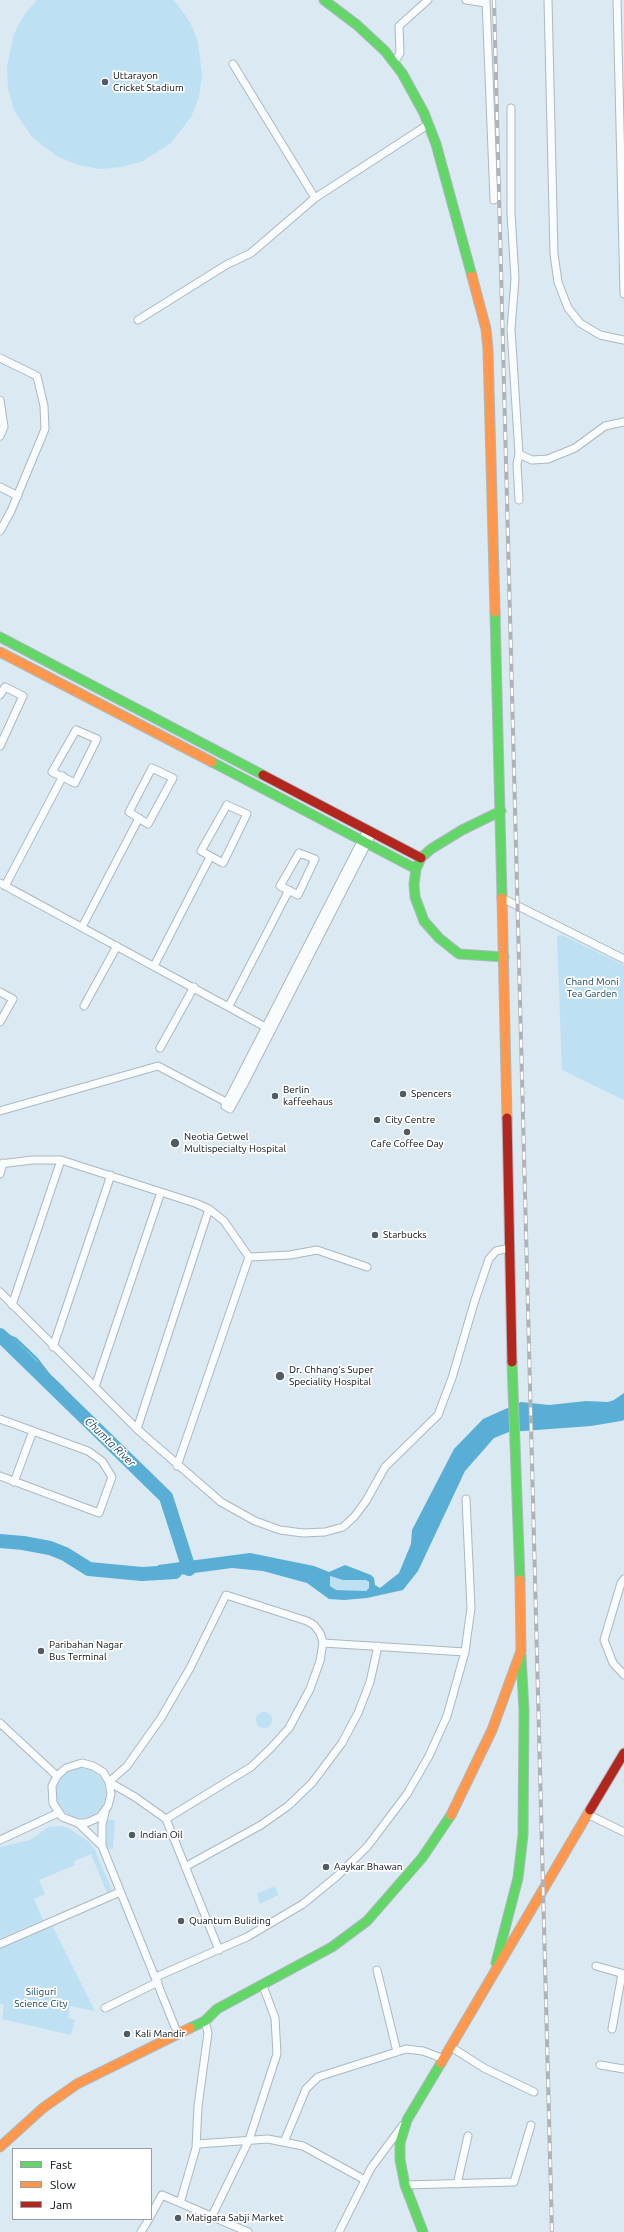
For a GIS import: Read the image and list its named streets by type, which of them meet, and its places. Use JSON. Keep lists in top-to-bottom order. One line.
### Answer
{"water":["Chumta River"],"parks":["Chand Moni Tea Garden","Siliguri Science City"],"places":["Uttarayon Cricket Stadium","Spencers","Berlin kaffeehaus","City Centre","Cafe Coffee Day","Neotia Getwel Multispecialty Hospital","Starbucks","Dr. Chhang's Super Speciality Hospital","Paribahan Nagar Bus Terminal","Indian Oil","Aaykar Bhawan","Quantum Buliding","Kali Mandir","Matigara Sabji Market"],"legend":["Fast","Slow","Jam"]}
